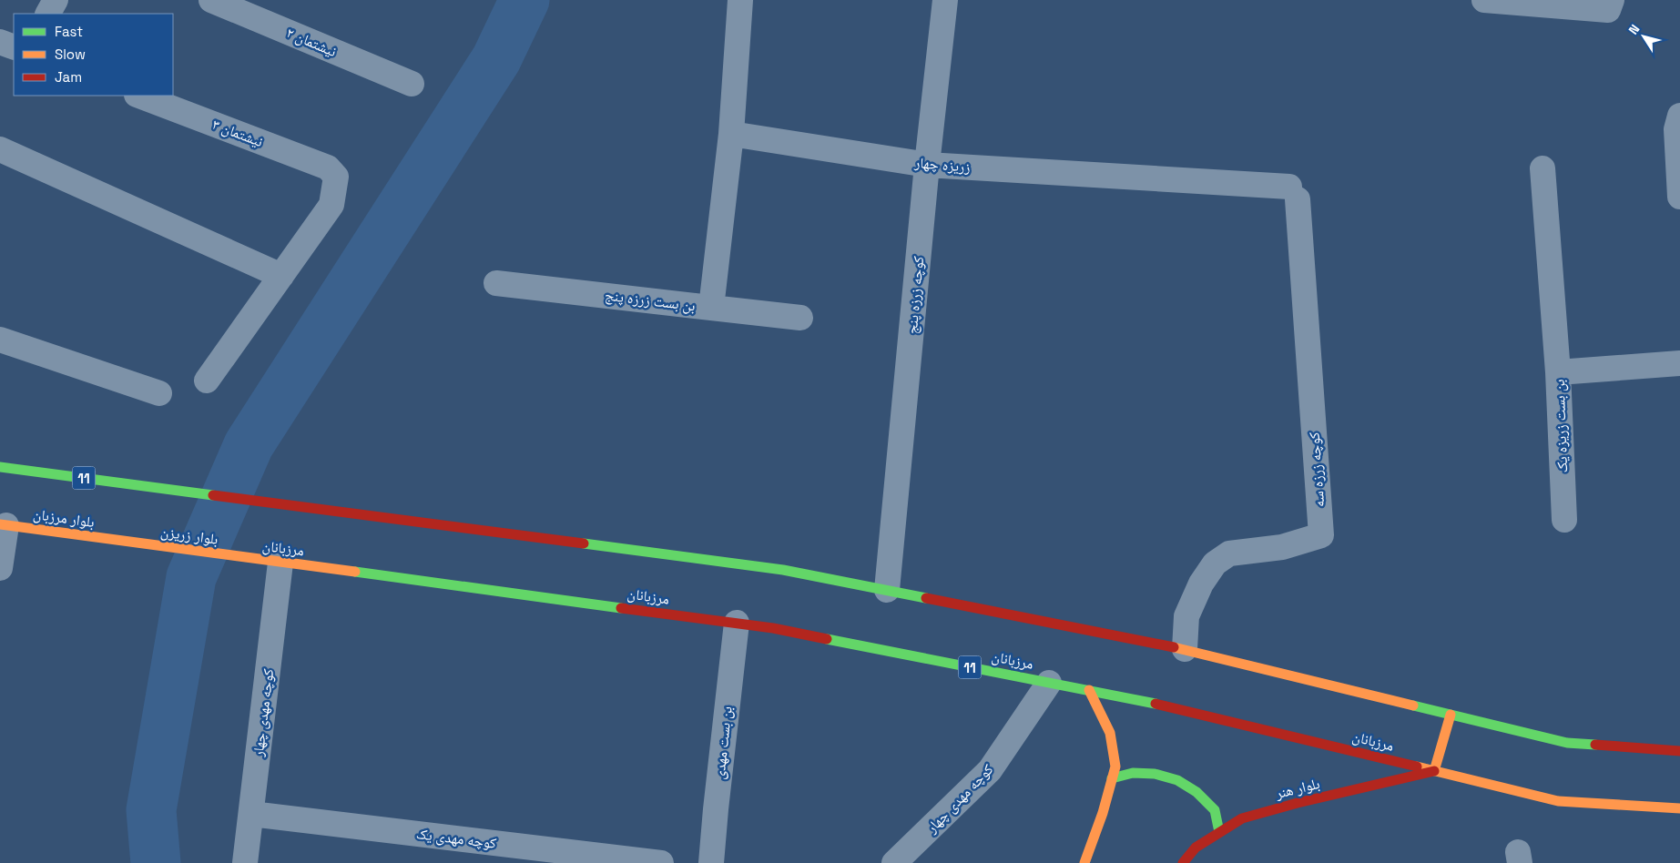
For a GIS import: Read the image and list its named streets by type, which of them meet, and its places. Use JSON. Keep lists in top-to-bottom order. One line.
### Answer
{"streets":{"main road":["11","بلوار مرزبان","بلوار زریزن","مرزبانان","بلوار هنر"],"street":["نيشتمان ۲","نيشتمان ۳","زریزه چهار","کوچه زرزه پنج","بن بست زرزه پنج","بن بست زریزه یک","کوچه زرزه سه","کوچه مهدی چهار","بن بست مهدی","کوچه مهدی یک"]},"crossings":[["زریزه چهار","کوچه زرزه پنج"],["زریزه چهار","بن بست زرزه پنج"],["زریزه چهار","کوچه زرزه سه"],["کوچه زرزه پنج","11"],["کوچه زرزه سه","11"],["بلوار مرزبان","بلوار زریزن"],["بلوار زریزن","مرزبانان"],["مرزبانان","کوچه مهدی چهار"],["مرزبانان","بن بست مهدی"],["مرزبانان","بلوار هنر"],["کوچه مهدی چهار","کوچه مهدی یک"]],"legend":["Fast","Slow","Jam"],"north":"top left"}
